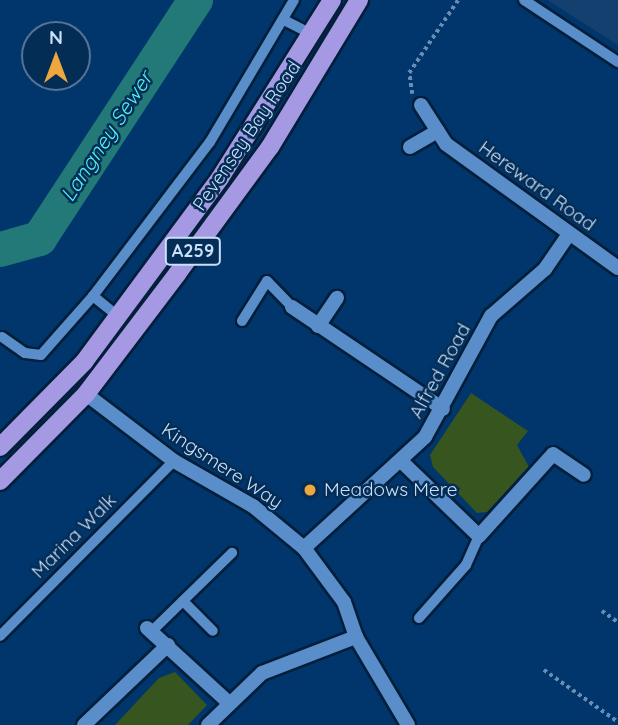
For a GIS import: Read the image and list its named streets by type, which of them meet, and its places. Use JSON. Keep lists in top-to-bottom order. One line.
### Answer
{"streets":{"main road":["Pevensey Bay Road","A259"],"street":["Hereward Road","Alfred Road","Kingsmere Way"],"lane":["Marina Walk"]},"crossings":[["Pevensey Bay Road","Kingsmere Way"],["Hereward Road","Alfred Road"],["Alfred Road","Kingsmere Way"],["Kingsmere Way","Marina Walk"]],"water":["Langney Sewer"],"places":["Meadows Mere"],"north":"top"}
